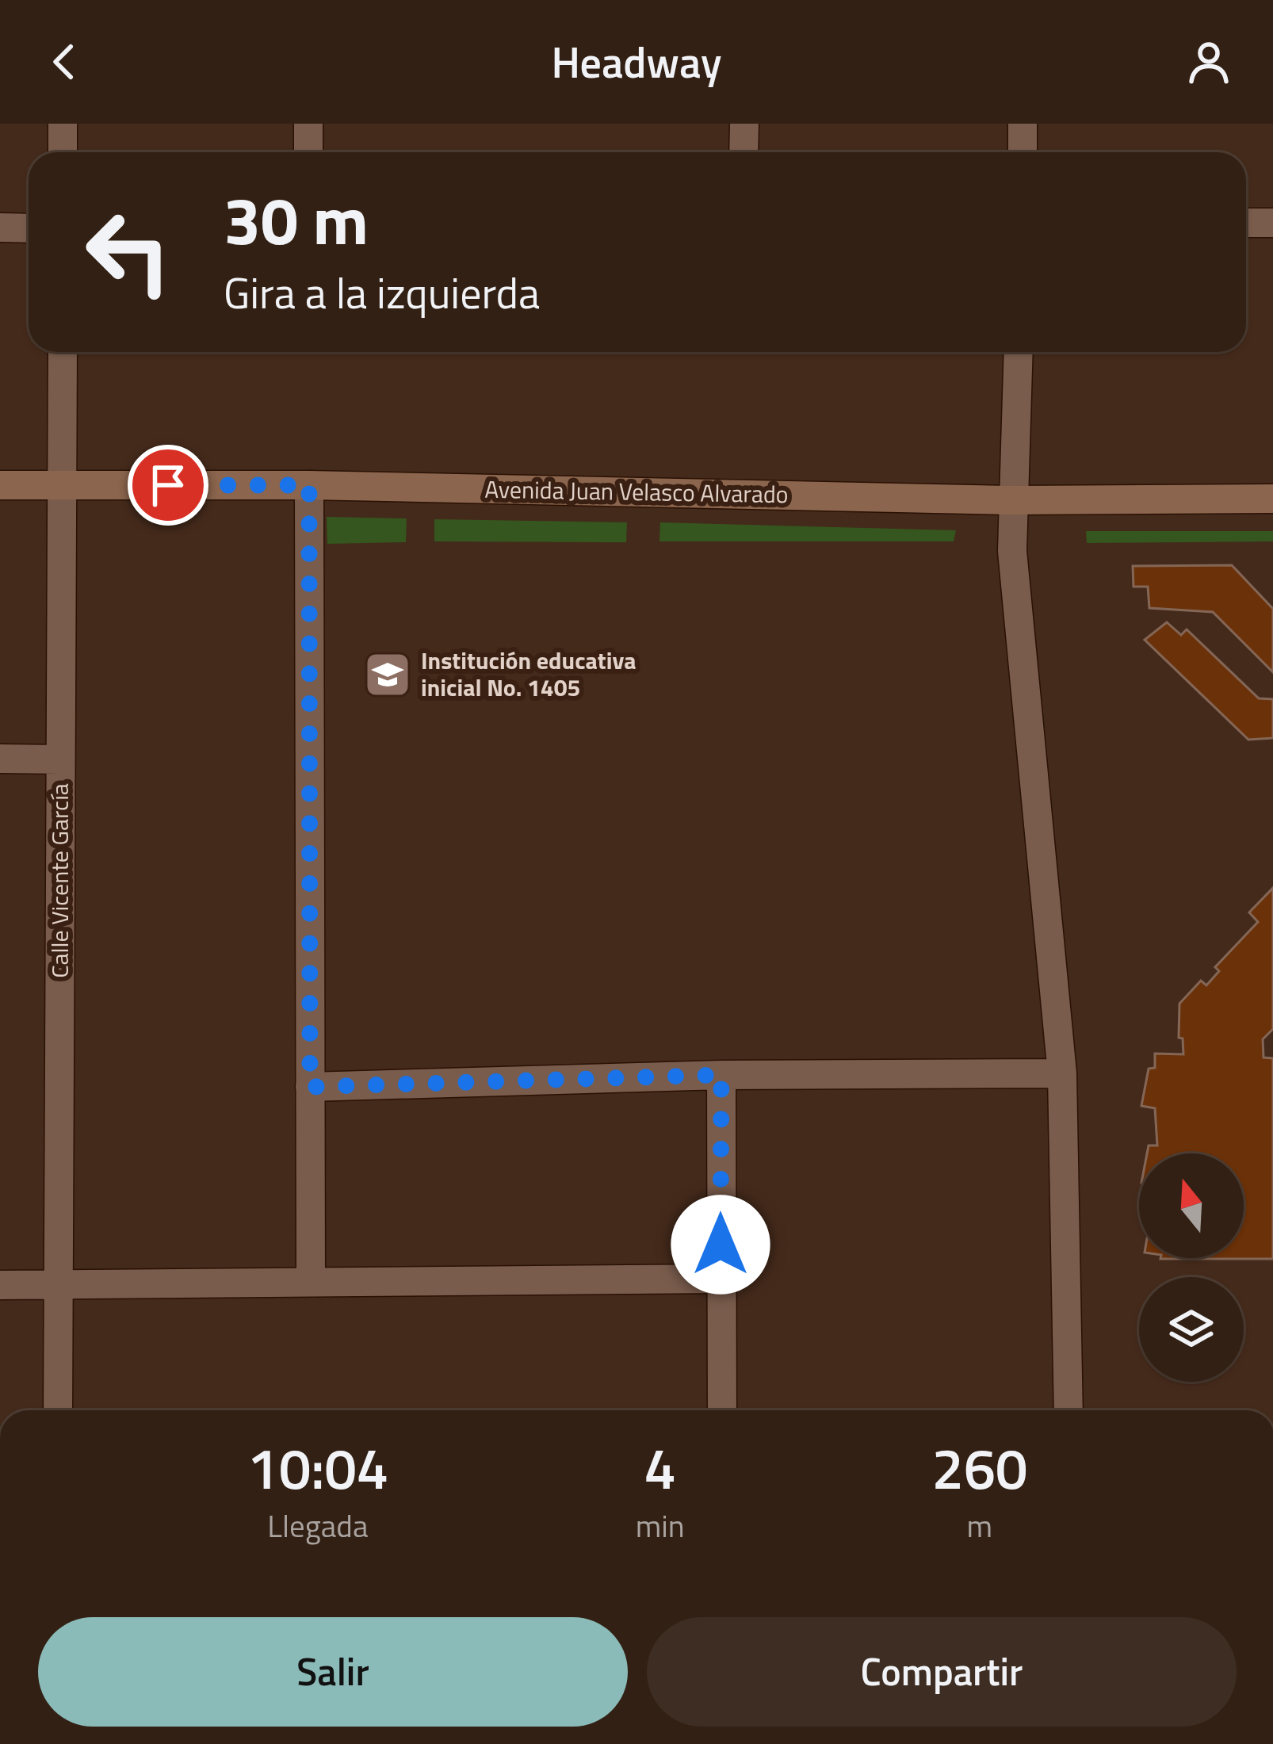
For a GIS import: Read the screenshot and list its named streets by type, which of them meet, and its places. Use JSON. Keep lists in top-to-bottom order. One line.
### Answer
{"streets":{"street":["Avenida Juan Velasco Alvarado","Calle Vicente García"]},"crossings":[["Avenida Juan Velasco Alvarado","Calle Vicente García"]],"places":{"school or university":["Institución educativa inicial No. 1405"]},"north":"top","page":{"header":"Headway","turn":["30 m","Gira a la izquierda"],"eta":["10:04","Llegada","4","min","260","m"],"buttons":["Salir","Compartir"]}}
